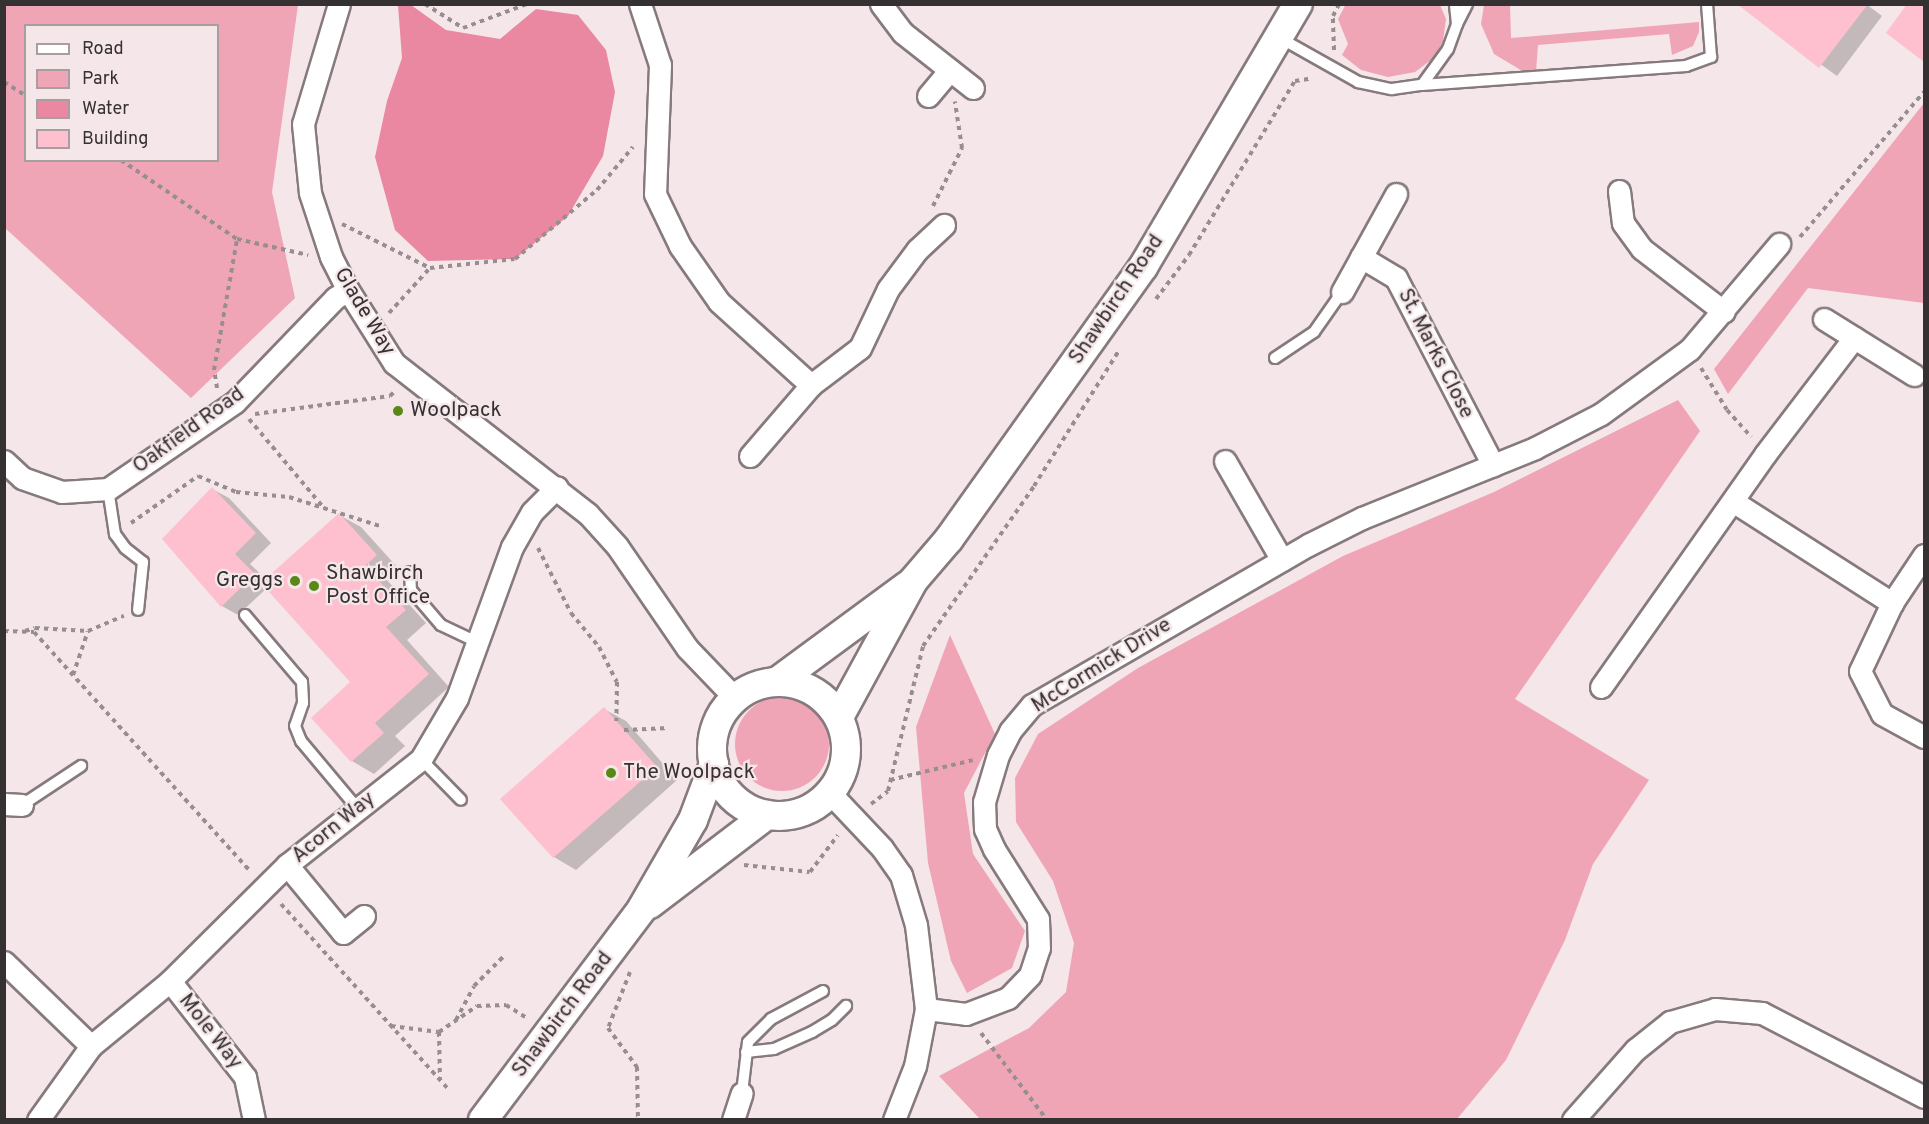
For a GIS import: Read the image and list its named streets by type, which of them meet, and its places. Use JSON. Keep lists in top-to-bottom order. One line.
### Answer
{"streets":{"main road":["Shawbirch Road"],"street":["Glade Way","St. Marks Close","Oakfield Road","McCormick Drive","Acorn Way","Mole Way"]},"crossings":[["Shawbirch Road","Glade Way"],["Glade Way","Oakfield Road"],["Glade Way","Acorn Way"],["St. Marks Close","McCormick Drive"],["Acorn Way","Mole Way"]],"places":["Woolpack","Greggs","Shawbirch Post Office","The Woolpack"],"legend":["Road","Park","Water","Building"]}
